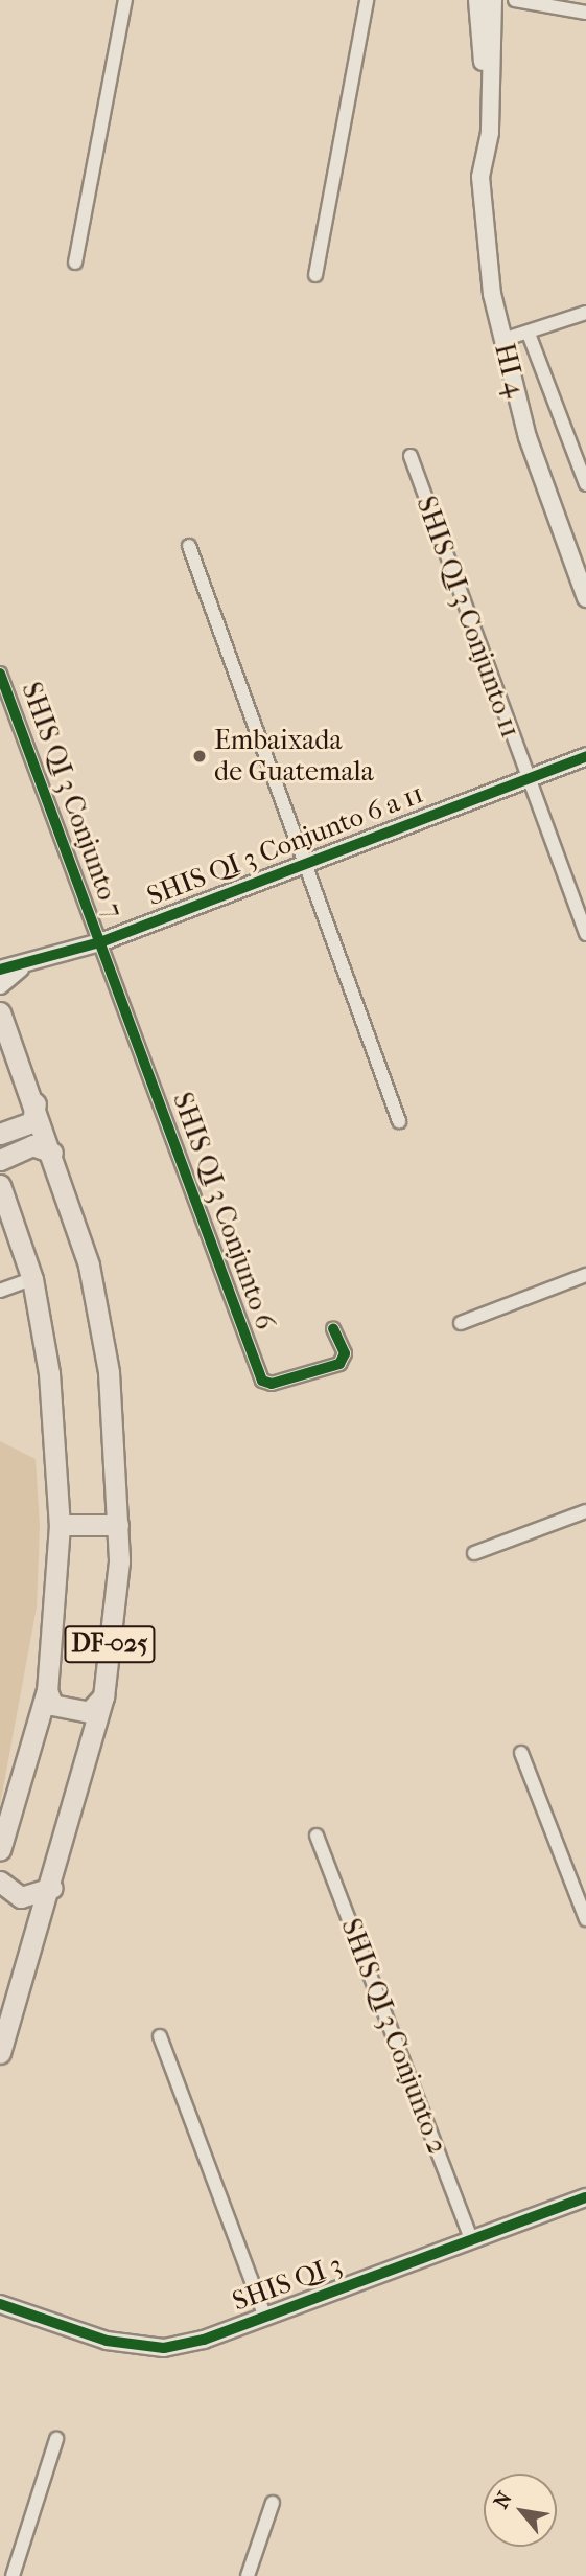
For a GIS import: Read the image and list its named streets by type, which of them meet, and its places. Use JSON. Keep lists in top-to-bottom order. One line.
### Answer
{"streets":{"main road":["DF-025"],"street":["HI 4","SHIS QI 3 Conjunto 11","SHIS QI 3 Conjunto 7","SHIS QI 3 Conjunto 6 a 11","SHIS QI 3 Conjunto 6","SHIS QI 3 Conjunto 2","SHIS QI 3"]},"crossings":[["SHIS QI 3 Conjunto 11","SHIS QI 3 Conjunto 6 a 11"],["SHIS QI 3 Conjunto 7","SHIS QI 3 Conjunto 6 a 11"],["SHIS QI 3 Conjunto 7","SHIS QI 3 Conjunto 6"],["SHIS QI 3 Conjunto 6 a 11","SHIS QI 3 Conjunto 6"],["SHIS QI 3 Conjunto 2","SHIS QI 3"]],"places":["Embaixada de Guatemala"],"north":"top left"}
